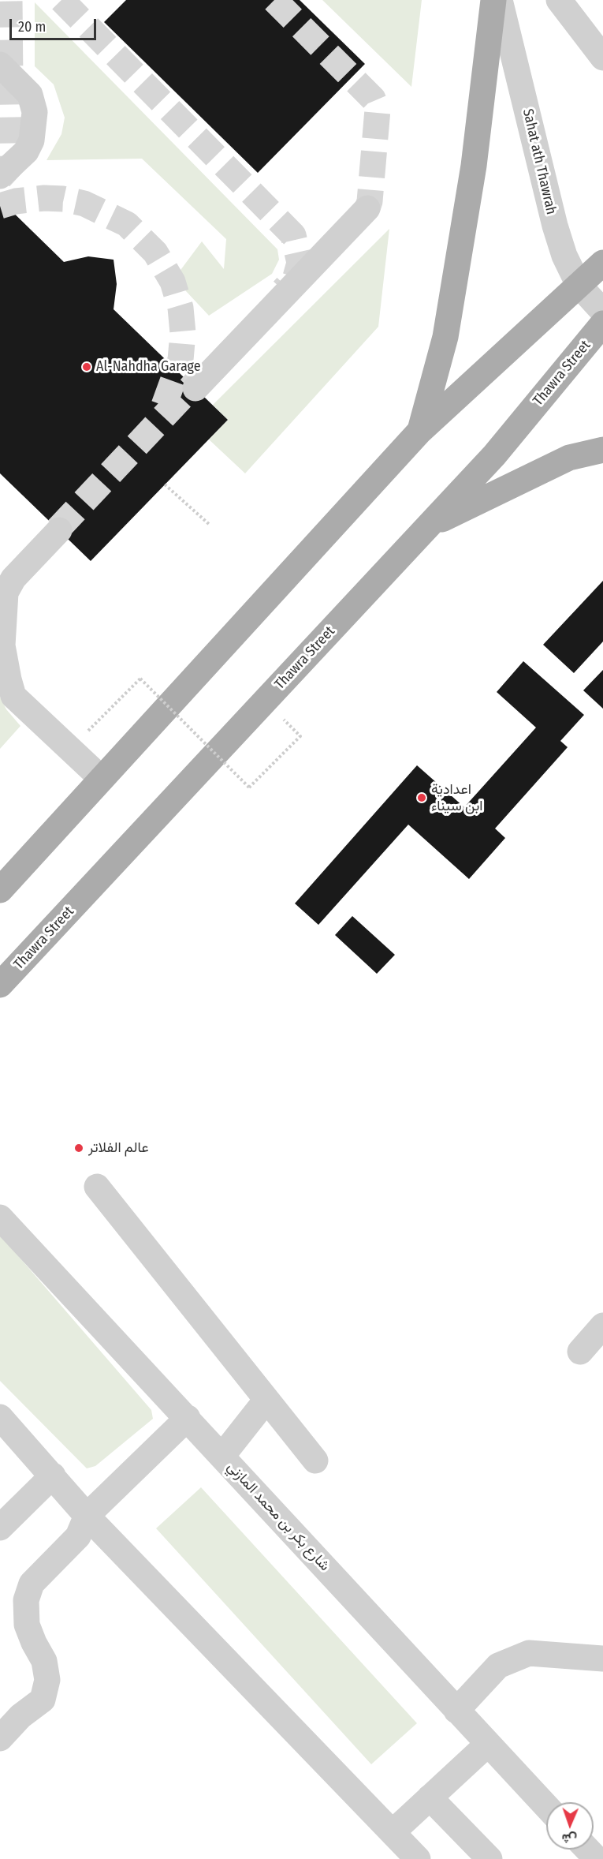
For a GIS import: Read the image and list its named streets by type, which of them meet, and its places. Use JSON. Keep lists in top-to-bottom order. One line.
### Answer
{"streets":{"main road":["Thawra Street"],"street":["Sahat ath Thawrah","شارع بكر بن محمد المازني"]},"places":["Al-Nahdha Garage","اعدادية ابن سيناء","عالم الفلاتر"],"scale_bar":"20 m","north":"bottom"}
